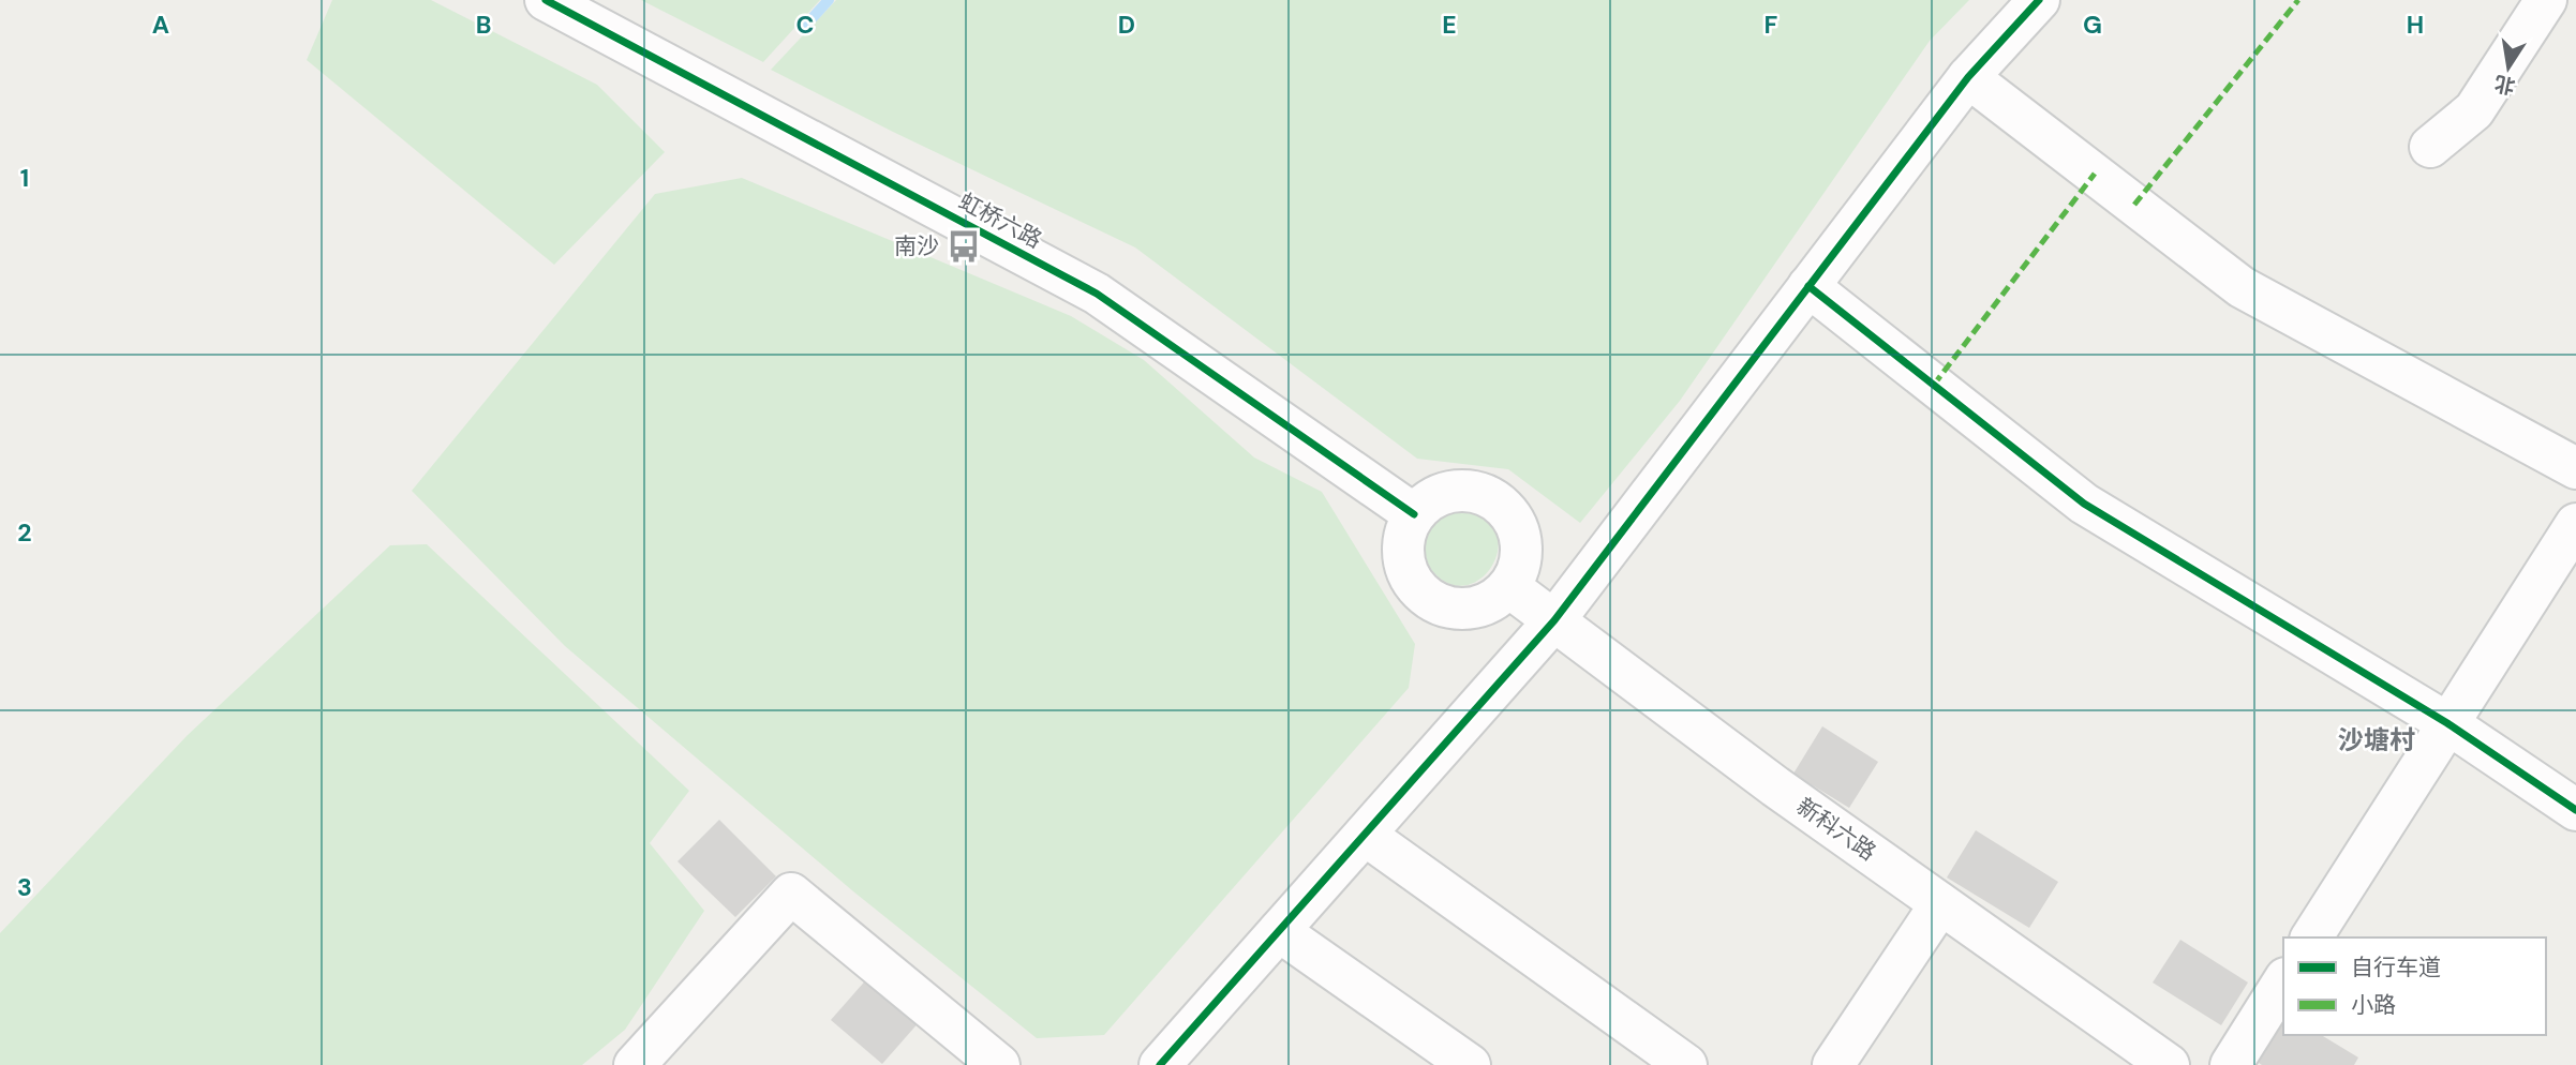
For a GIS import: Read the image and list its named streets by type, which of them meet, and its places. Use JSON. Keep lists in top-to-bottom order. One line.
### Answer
{"streets":{"street":["虹桥六路","新科六路"]},"crossings":[["虹桥六路","新科六路"]],"districts":["沙塘村"],"places":{"bus stop":["南沙"]},"legend":["自行车道","小路"],"north":"bottom","grid":{"columns":["A","B","C","D","E","F","G","H"],"rows":["1","2","3"]}}
